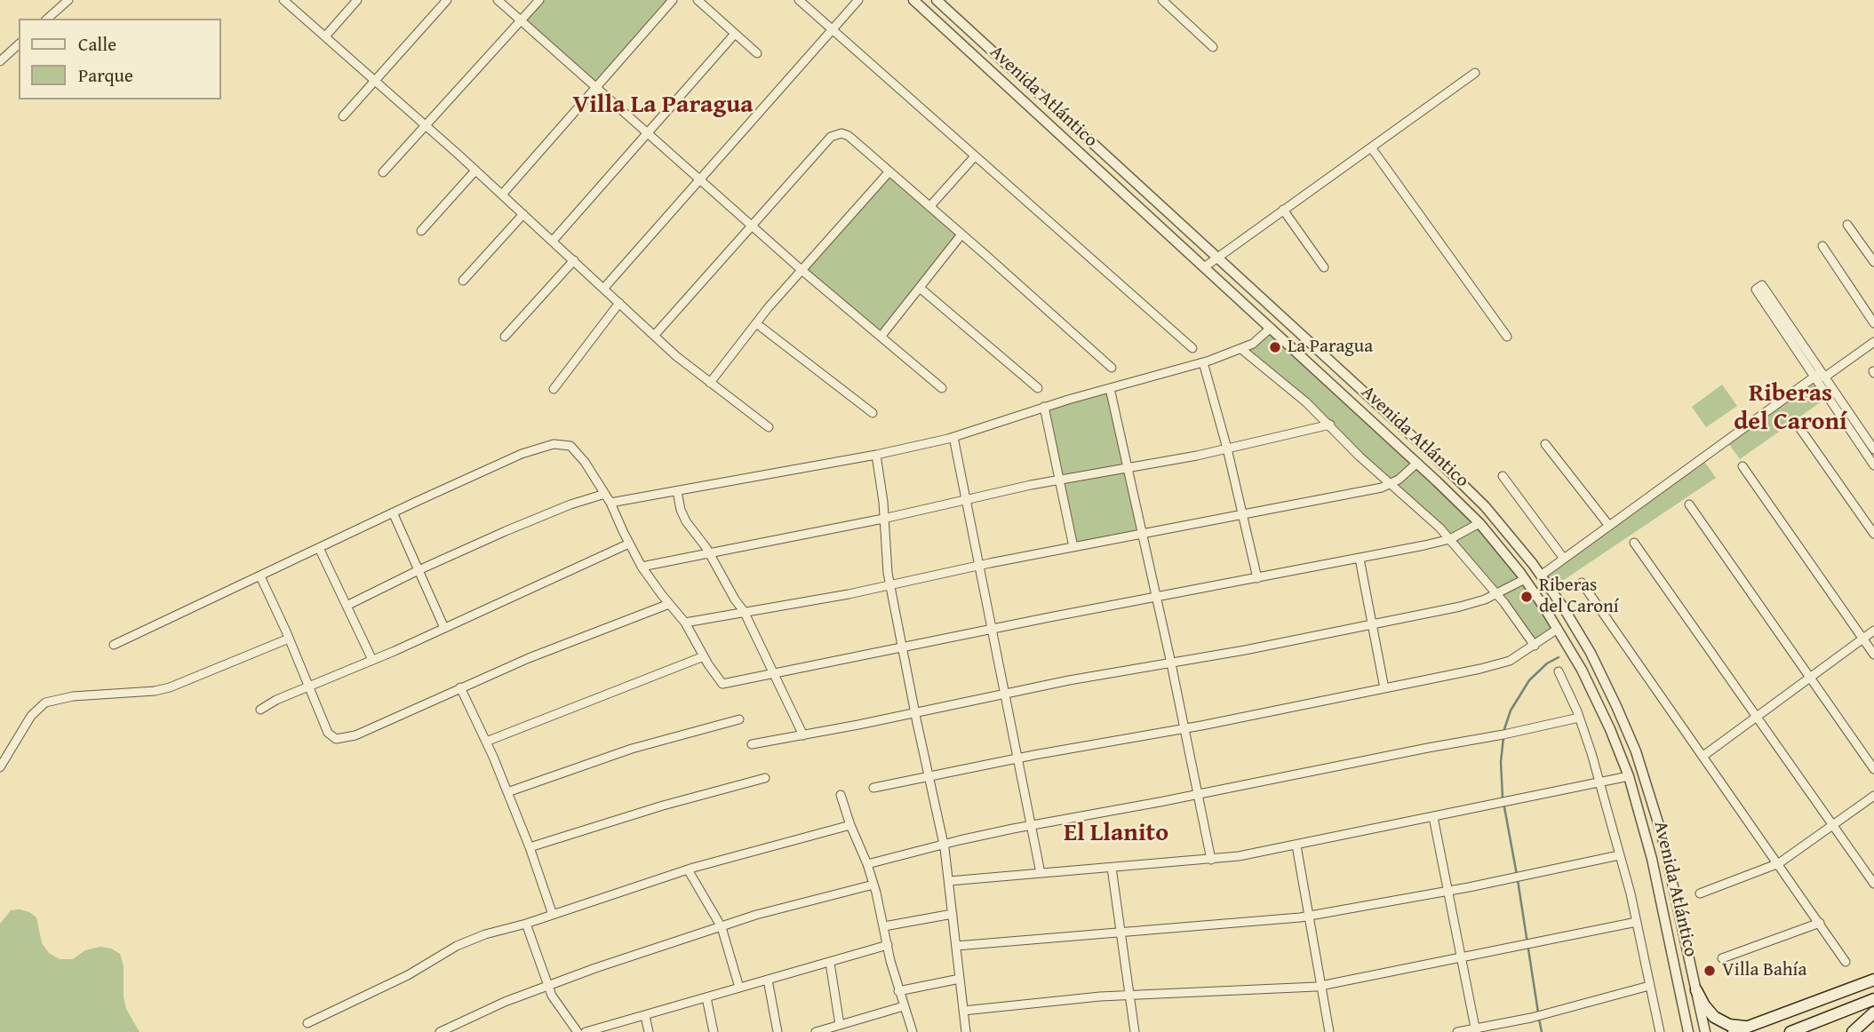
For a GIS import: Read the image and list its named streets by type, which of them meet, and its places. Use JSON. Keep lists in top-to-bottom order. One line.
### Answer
{"streets":{"street":["Avenida Atlántico"]},"districts":["Villa La Paragua","Riberas del Caroní","El Llanito"],"places":["La Paragua","Riberas del Caroní","Villa Bahía"],"legend":["Calle","Parque"]}
